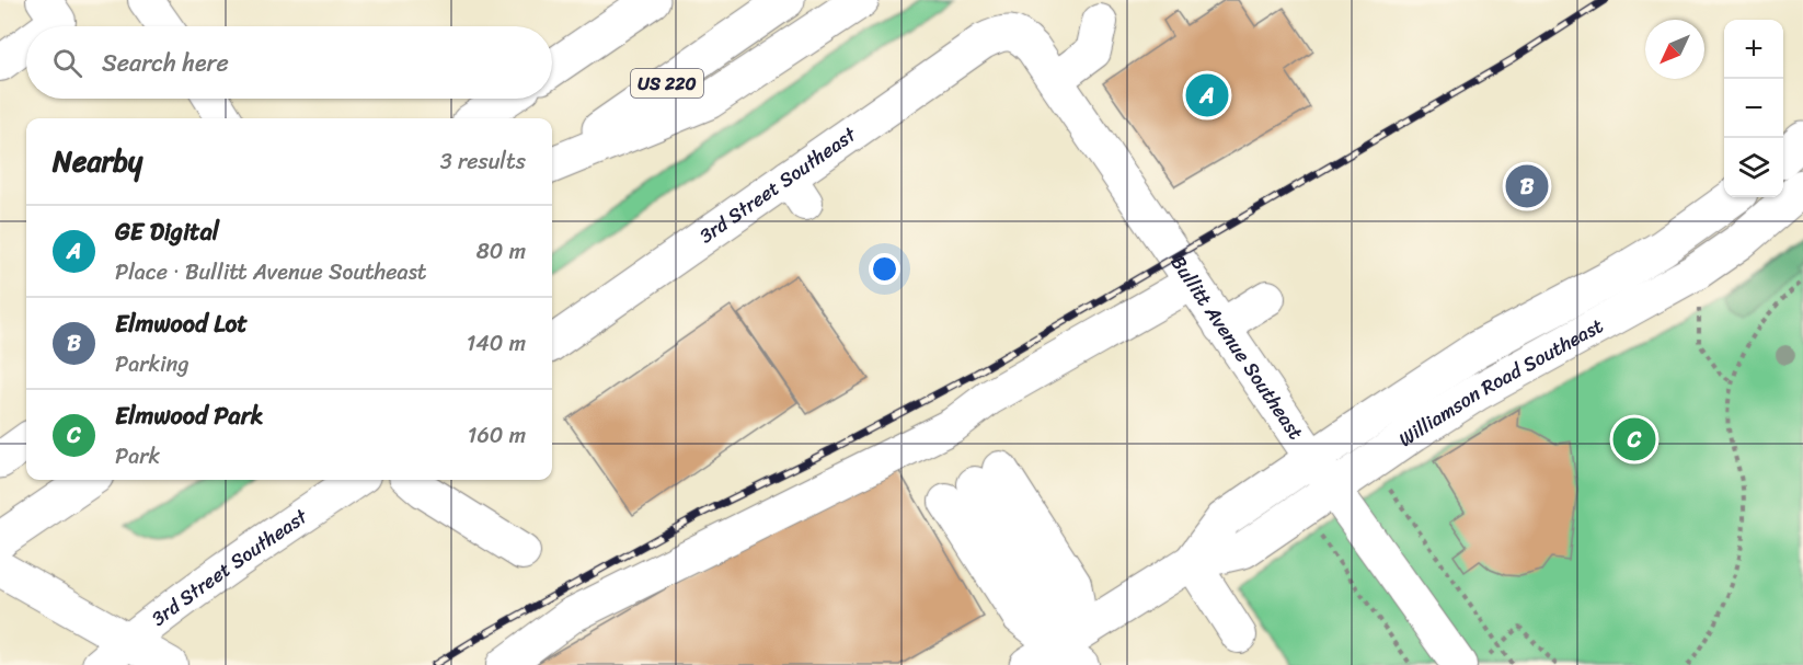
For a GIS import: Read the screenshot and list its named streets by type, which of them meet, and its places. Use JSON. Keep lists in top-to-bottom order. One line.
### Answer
{"streets":{"main road":["US 220","Williamson Road Southeast"],"street":["3rd Street Southeast","Bullitt Avenue Southeast"]},"crossings":[["3rd Street Southeast","Bullitt Avenue Southeast"],["Bullitt Avenue Southeast","Williamson Road Southeast"]],"north":"bottom left","page":{"map_buttons":["+","−"],"search":"Search here","pins":["A","B","C"],"heading":["Nearby","3 results"],"list":[{"mark":"A","name":"GE Digital","note":"Place · Bullitt Avenue Southeast","value":"80 m"},{"mark":"B","name":"Elmwood Lot","note":"Parking","value":"140 m"},{"mark":"C","name":"Elmwood Park","note":"Park","value":"160 m"}]}}
